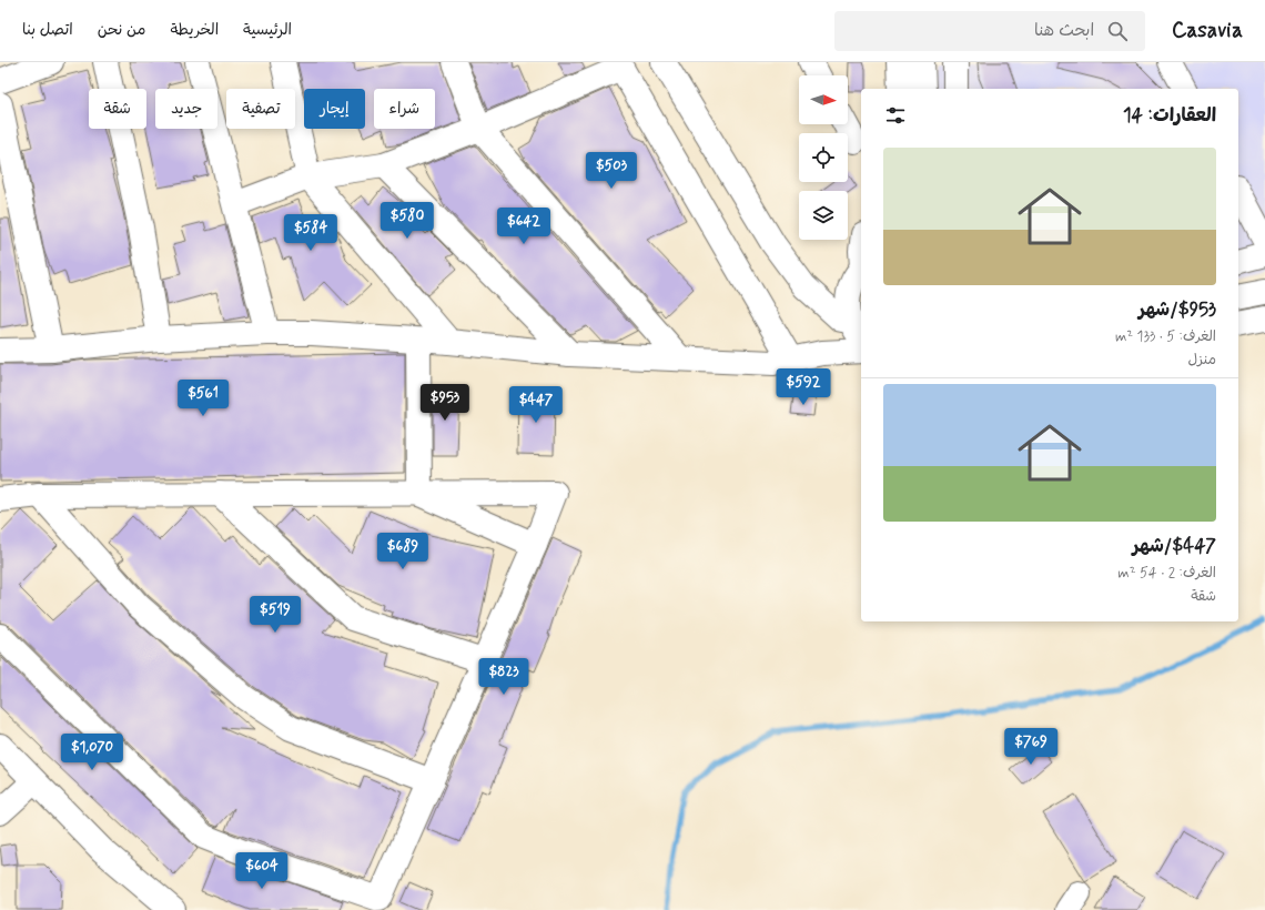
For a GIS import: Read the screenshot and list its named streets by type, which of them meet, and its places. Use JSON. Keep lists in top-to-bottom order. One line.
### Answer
{"north":"right","page":{"header":"Casavia","search":"ابحث هنا","nav":["الرئيسية","الخريطة","من نحن","اتصل بنا"],"chip":["شراء","إيجار","تصفية","جديد","شقة"],"heading":"العقارات: 14","list":[{"name":"$953/شهر","note":"الغرف: 5 · 133 m² · منزل"},{"name":"$447/شهر","note":"الغرف: 2 · 54 m² · شقة"}],"price":["$503","$580","$642","$584","$592","$561","$953","$447","$689","$519","$823","$769","$1,070","$604"]}}
